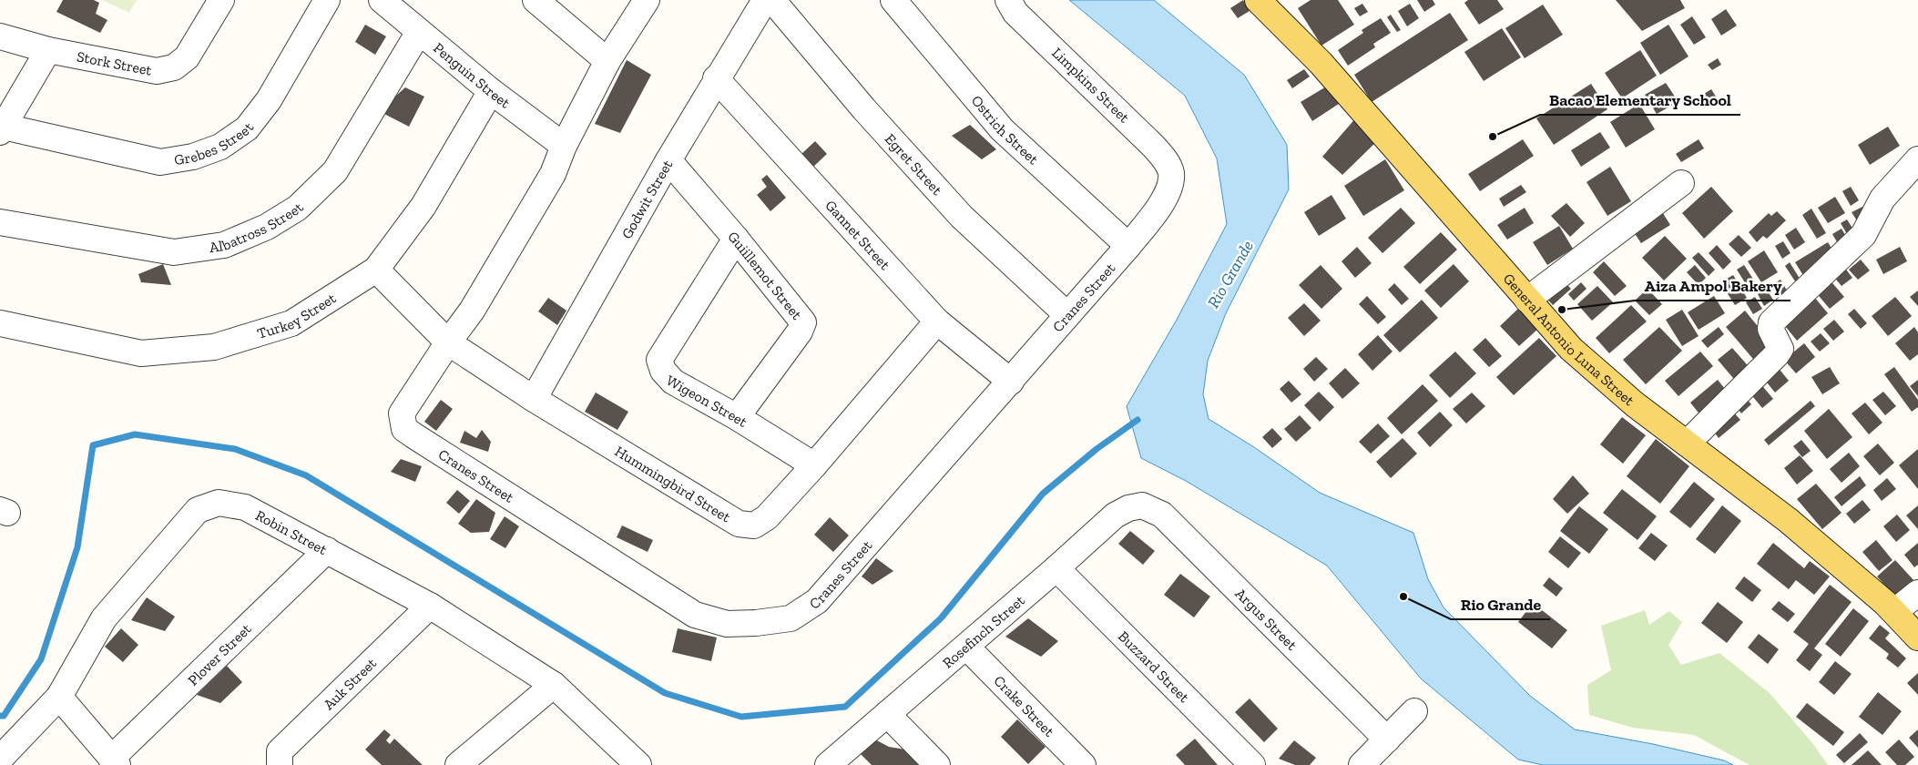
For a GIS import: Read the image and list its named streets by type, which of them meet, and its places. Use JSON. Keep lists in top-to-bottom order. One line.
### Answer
{"streets":{"main road":["General Antonio Luna Street"],"street":["Stork Street","Penguin Street","Limpkins Street","Ostrich Street","Grebes Street","Egret Street","Godwit Street","Albatross Street","Gannet Street","Guiillemot Street","Cranes Street","Turkey Street","Wigeon Street","Hummingbird Street","Robin Street","Argus Street","Rosefinch Street","Plover Street","Buzzard Street","Auk Street","Crake Street"]},"crossings":[["Penguin Street","Albatross Street"],["Penguin Street","Turkey Street"],["Limpkins Street","Cranes Street"],["Ostrich Street","Cranes Street"],["Egret Street","Cranes Street"],["Godwit Street","Gannet Street"],["Godwit Street","Guiillemot Street"],["Godwit Street","Hummingbird Street"],["Gannet Street","Cranes Street"],["Gannet Street","Hummingbird Street"],["Guiillemot Street","Wigeon Street"],["Cranes Street","Hummingbird Street"],["Turkey Street","Hummingbird Street"],["Wigeon Street","Hummingbird Street"],["Robin Street","Plover Street"],["Robin Street","Auk Street"],["Argus Street","Rosefinch Street"],["Rosefinch Street","Buzzard Street"],["Rosefinch Street","Crake Street"]],"water":["Rio Grande"],"places":["Bacao Elementary School","Aiza Ampol Bakery","Rio Grande"]}
